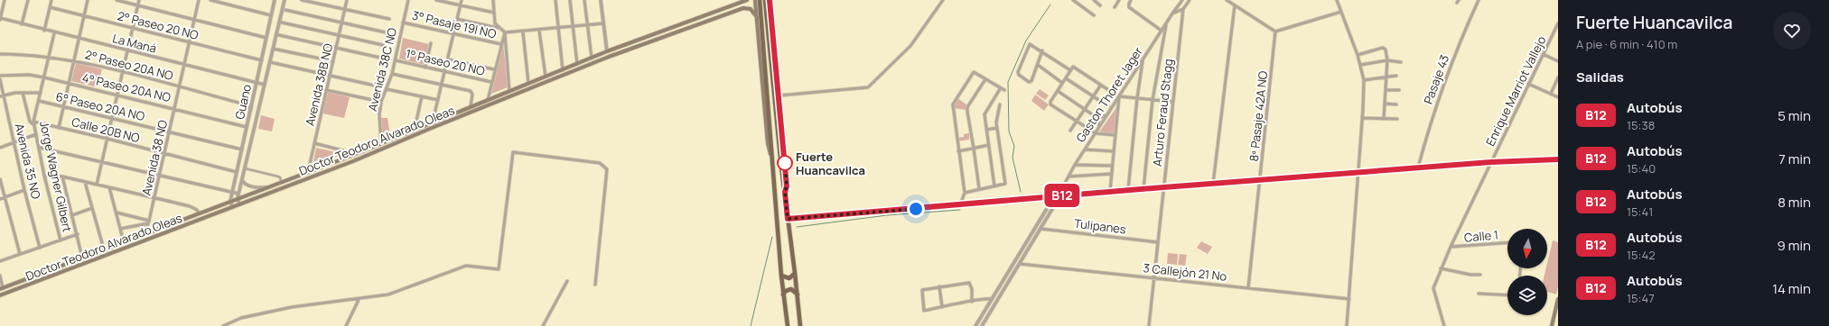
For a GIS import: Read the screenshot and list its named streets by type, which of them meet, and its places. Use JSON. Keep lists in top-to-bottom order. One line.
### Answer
{"streets":{"main road":["Doctor Teodoro Alvarado Oleas"],"street":["3° Pasaje 19I NO","2° Paseo 20 NO","La Maná","1° Paseo 20 NO","2° Paseo 20A NO","Avenida 38C NO","Pasaje 43","Avenida 38B NO","4° Paseo 20A NO","Enrique Marriot Vallejo","Gaston Thoret Jager","Guano","6° Paseo 20A NO","Arturo Feraud Stagg","8º Pasaje 42A NO","Calle 20B NO","Avenida 38 NO","Avenida 35 NO","Jorge Wagner Gilbert","Tulipanes","Calle 1","3 Callejón 21 No"]},"crossings":[["3° Pasaje 19I NO","Avenida 38C NO"],["2° Paseo 20 NO","Guano"],["2° Paseo 20 NO","Avenida 38 NO"],["La Maná","Guano"],["La Maná","Avenida 38 NO"],["La Maná","Jorge Wagner Gilbert"],["1° Paseo 20 NO","Avenida 38C NO"],["2° Paseo 20A NO","Guano"],["2° Paseo 20A NO","Avenida 38 NO"],["2° Paseo 20A NO","Jorge Wagner Gilbert"],["Avenida 38C NO","Doctor Teodoro Alvarado Oleas"],["Avenida 38B NO","Doctor Teodoro Alvarado Oleas"],["4° Paseo 20A NO","Guano"],["4° Paseo 20A NO","Avenida 38 NO"],["4° Paseo 20A NO","Jorge Wagner Gilbert"],["Enrique Marriot Vallejo","Calle 1"],["Gaston Thoret Jager","Tulipanes"],["Gaston Thoret Jager","3 Callejón 21 No"],["Guano","6° Paseo 20A NO"],["Guano","Calle 20B NO"],["Guano","Doctor Teodoro Alvarado Oleas"],["6° Paseo 20A NO","Avenida 38 NO"],["6° Paseo 20A NO","Jorge Wagner Gilbert"],["Arturo Feraud Stagg","Tulipanes"],["Arturo Feraud Stagg","3 Callejón 21 No"],["8º Pasaje 42A NO","3 Callejón 21 No"],["Calle 20B NO","Avenida 38 NO"],["Calle 20B NO","Jorge Wagner Gilbert"],["Doctor Teodoro Alvarado Oleas","Avenida 38 NO"]],"places":["Fuerte Huancavilca"],"lines":["bus line B12"],"north":"bottom","page":{"on_map":"B12","heading":[["Fuerte Huancavilca","A pie · 6 min · 410 m"],"Salidas"],"list":[{"mark":"B12","name":"Autobús","note":"15:38","value":"5 min"},{"mark":"B12","name":"Autobús","note":"15:40","value":"7 min"},{"mark":"B12","name":"Autobús","note":"15:41","value":"8 min"},{"mark":"B12","name":"Autobús","note":"15:42","value":"9 min"},{"mark":"B12","name":"Autobús","note":"15:47","value":"14 min"}]}}
